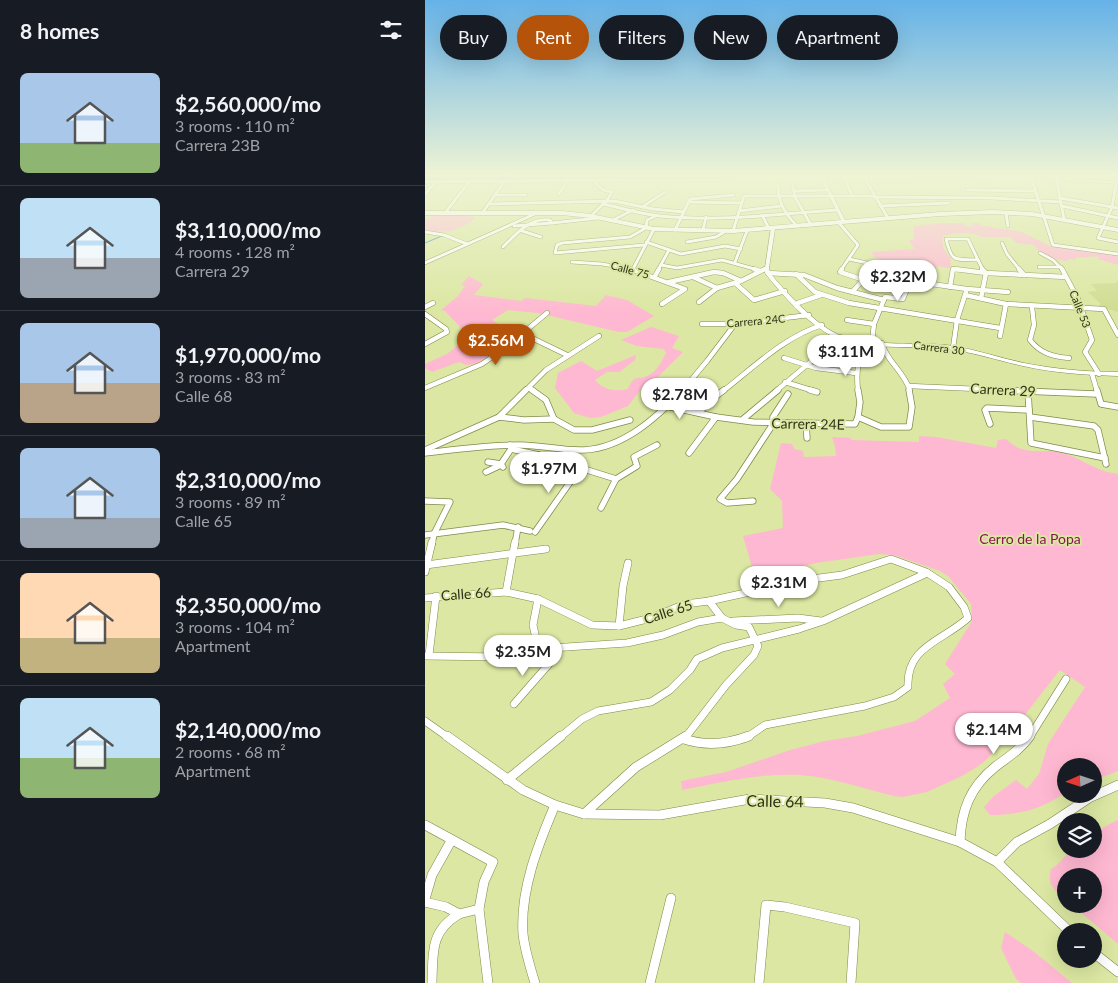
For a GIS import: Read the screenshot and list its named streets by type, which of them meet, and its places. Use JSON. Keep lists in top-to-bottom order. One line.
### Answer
{"streets":{"street":["Calle 75","Calle 53","Carrera 24C","Carrera 30","Carrera 29","Carrera 24E","Calle 66","Calle 65","Calle 64"]},"crossings":[["Calle 53","Carrera 30"],["Carrera 24C","Carrera 30"],["Carrera 29","Carrera 24E"],["Calle 66","Calle 65"]],"parks":["Cerro de la Popa"],"north":"left","page":{"heading":"8 homes","chip":["Buy","Rent","Filters","New","Apartment"],"list":[{"name":"$2,560,000/mo","note":"3 rooms · 110 m² · Carrera 23B"},{"name":"$3,110,000/mo","note":"4 rooms · 128 m² · Carrera 29"},{"name":"$1,970,000/mo","note":"3 rooms · 83 m² · Calle 68"},{"name":"$2,310,000/mo","note":"3 rooms · 89 m² · Calle 65"},{"name":"$2,350,000/mo","note":"3 rooms · 104 m² · Apartment"},{"name":"$2,140,000/mo","note":"2 rooms · 68 m² · Apartment"}],"price":["$2.32M","$2.56M","$3.11M","$2.78M","$1.97M","$2.31M","$2.35M","$2.14M"],"map_buttons":["+","−"]}}
